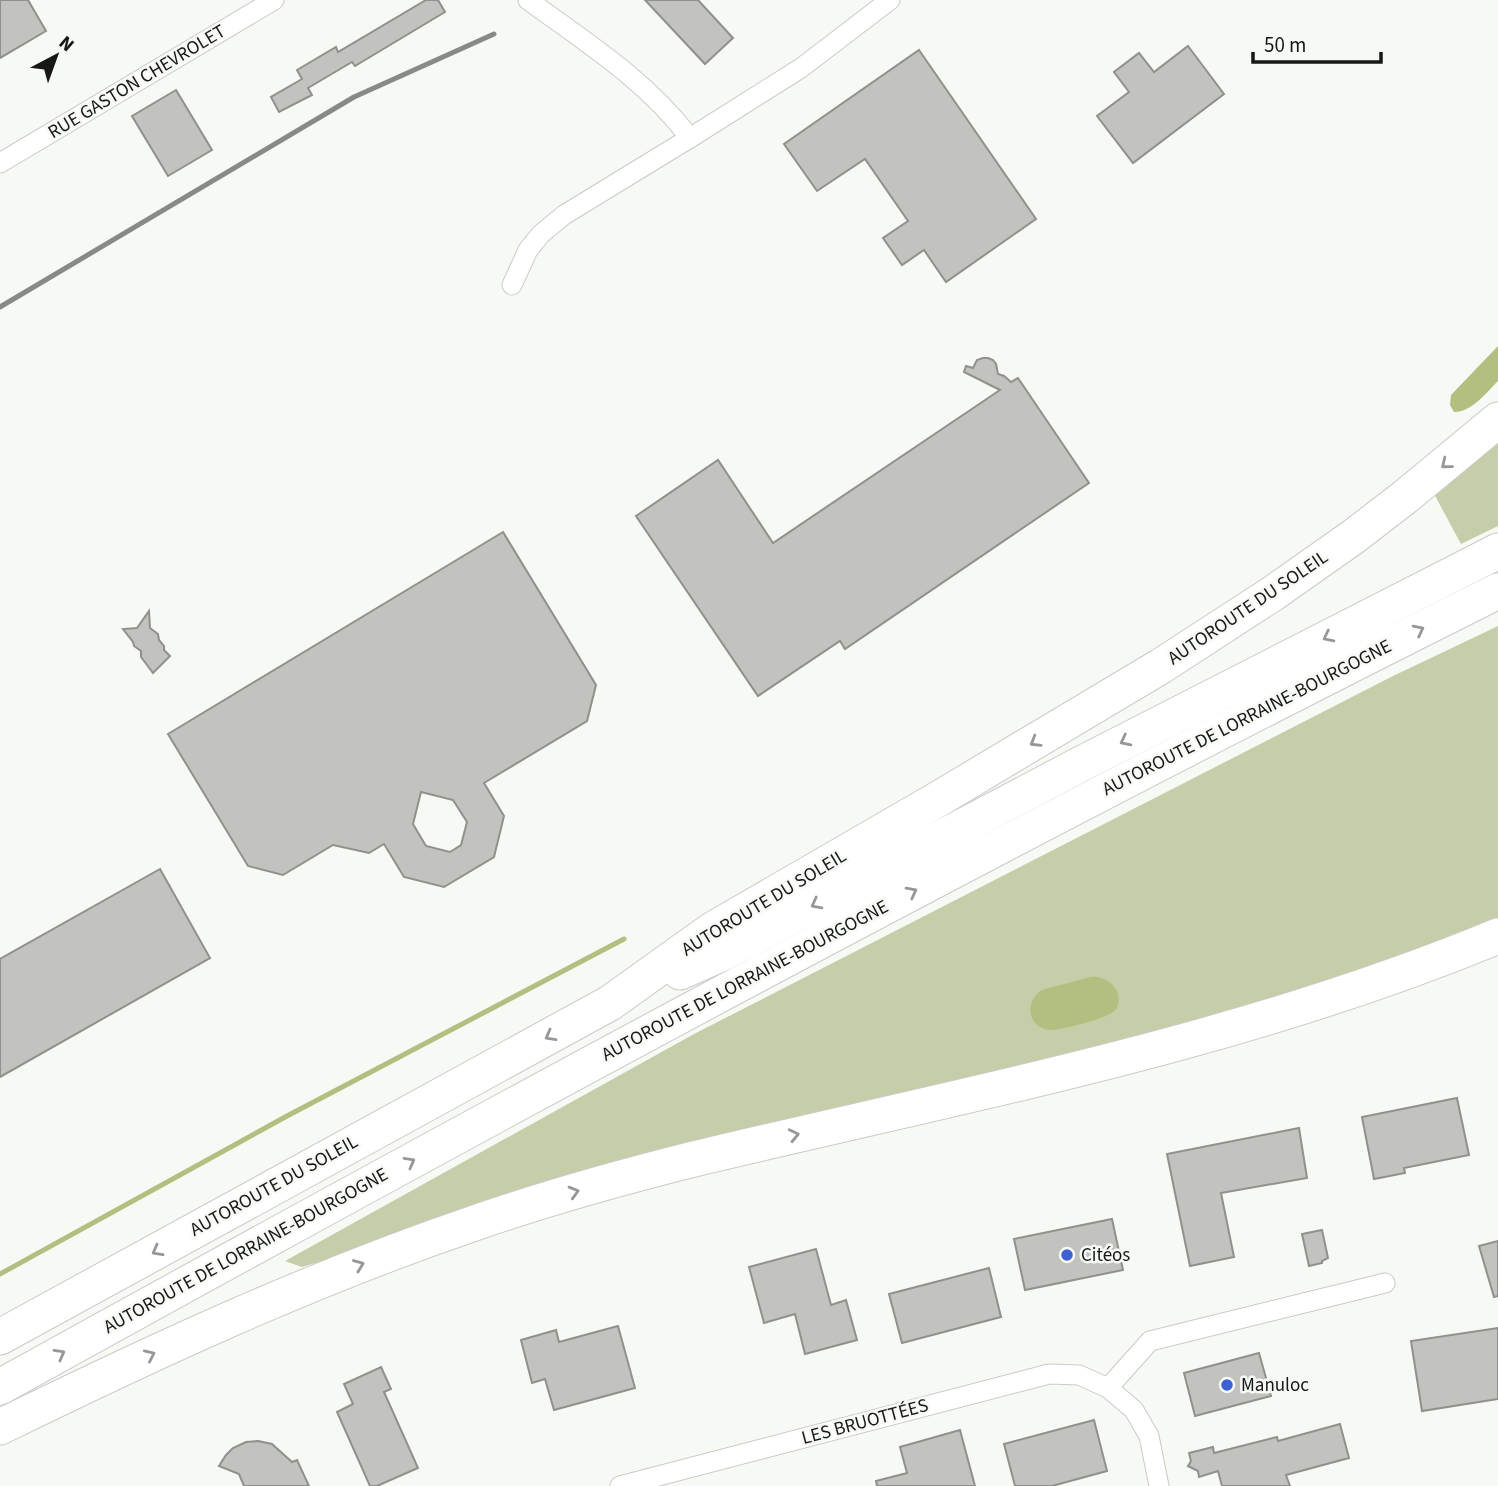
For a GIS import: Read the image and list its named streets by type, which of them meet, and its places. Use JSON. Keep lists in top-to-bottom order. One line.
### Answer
{"streets":{"highway":["AUTOROUTE DU SOLEIL","AUTOROUTE DE LORRAINE-BOURGOGNE"],"street":["RUE GASTON CHEVROLET","LES BRUOTTÉES"]},"crossings":[["AUTOROUTE DU SOLEIL","AUTOROUTE DE LORRAINE-BOURGOGNE"]],"places":["Citéos","Manuloc"],"scale_bar":"50 m","north":"top right"}
